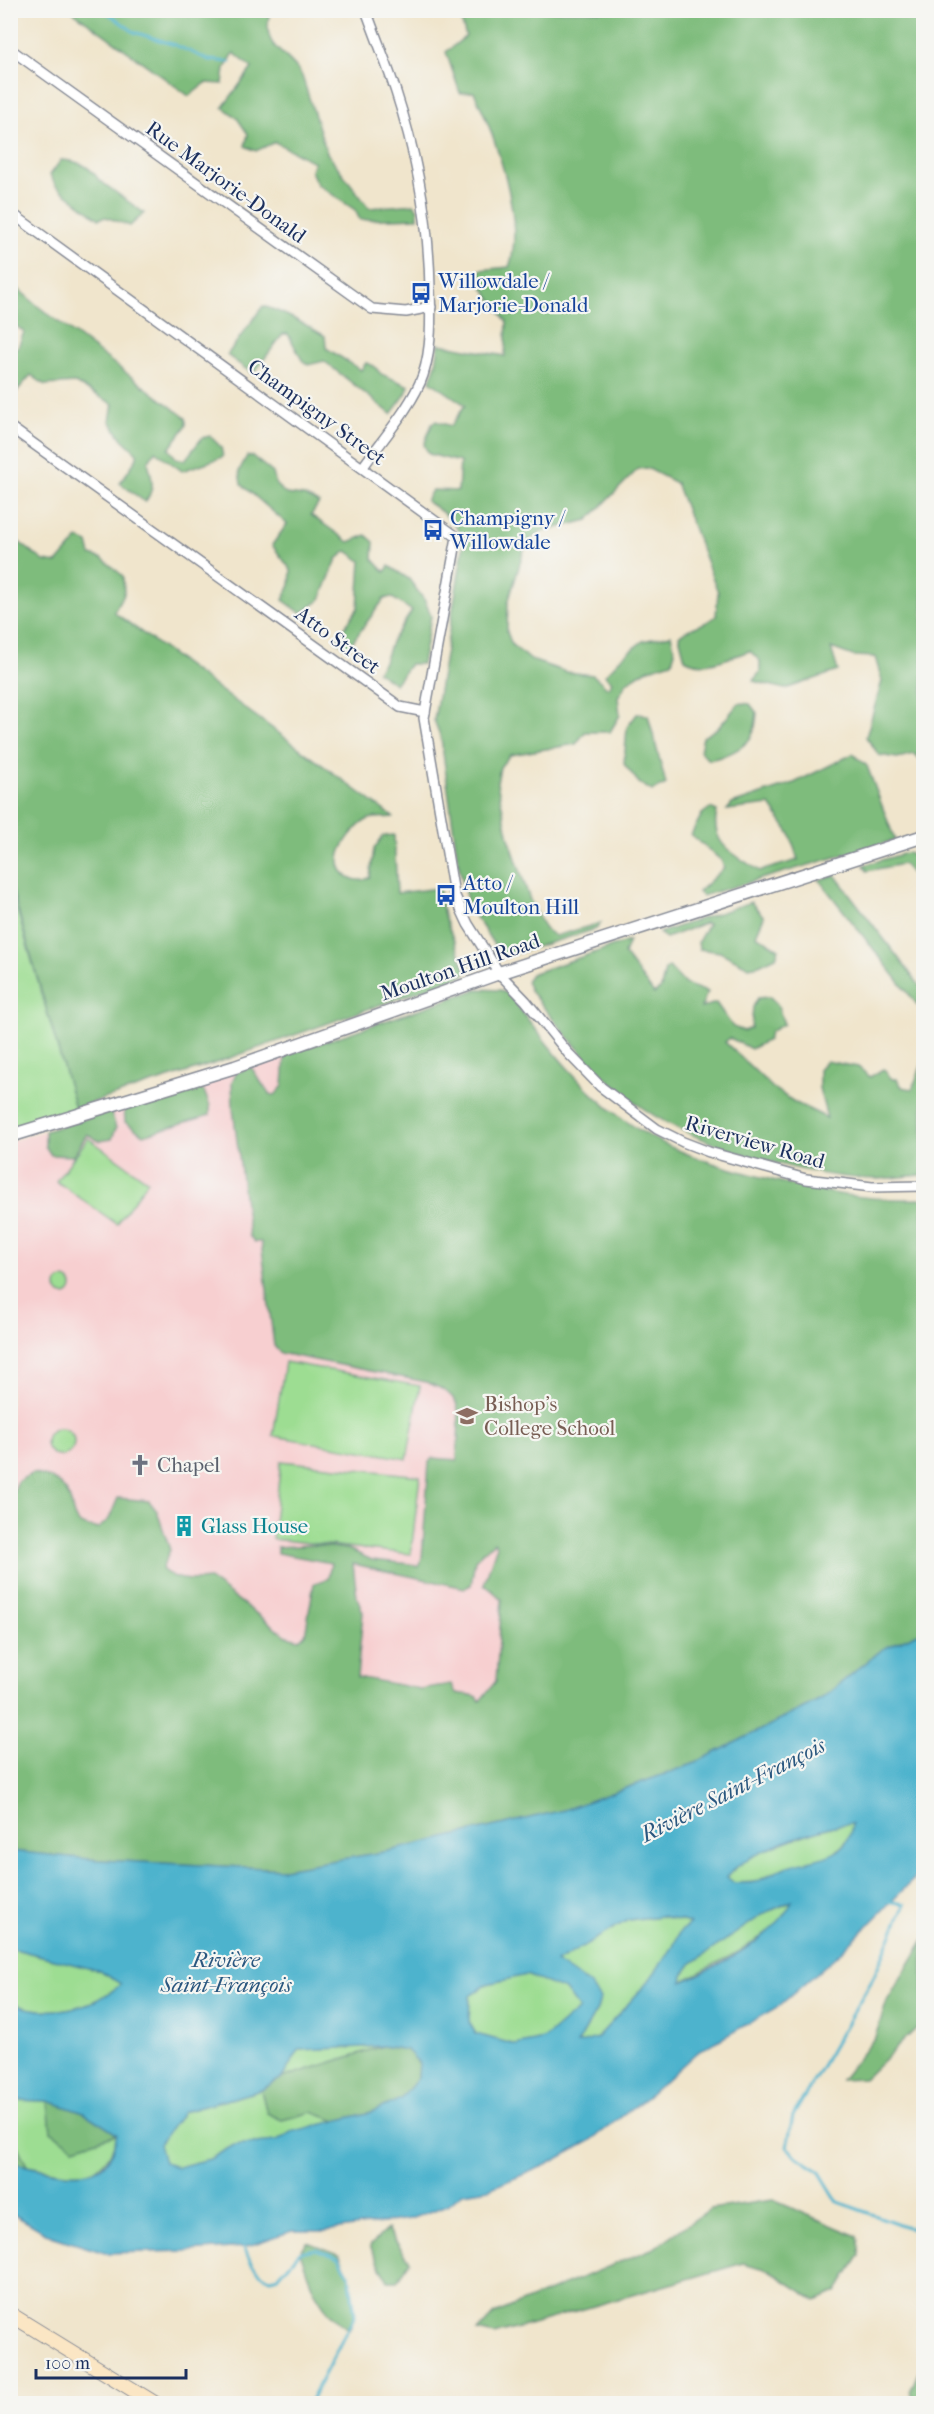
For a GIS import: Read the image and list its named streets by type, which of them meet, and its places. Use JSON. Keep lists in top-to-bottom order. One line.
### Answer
{"streets":{"street":["Rue Marjorie-Donald","Champigny Street","Atto Street","Moulton Hill Road","Riverview Road"]},"crossings":[["Champigny Street","Atto Street"],["Moulton Hill Road","Riverview Road"]],"water":["Rivière Saint-François"],"places":{"bus stop":["Willowdale / Marjorie-Donald","Champigny / Willowdale","Atto / Moulton Hill"],"school or university":["Bishop's College School"],"church":["Chapel"],"building":["Glass House"]},"scale_bar":"100 m"}
